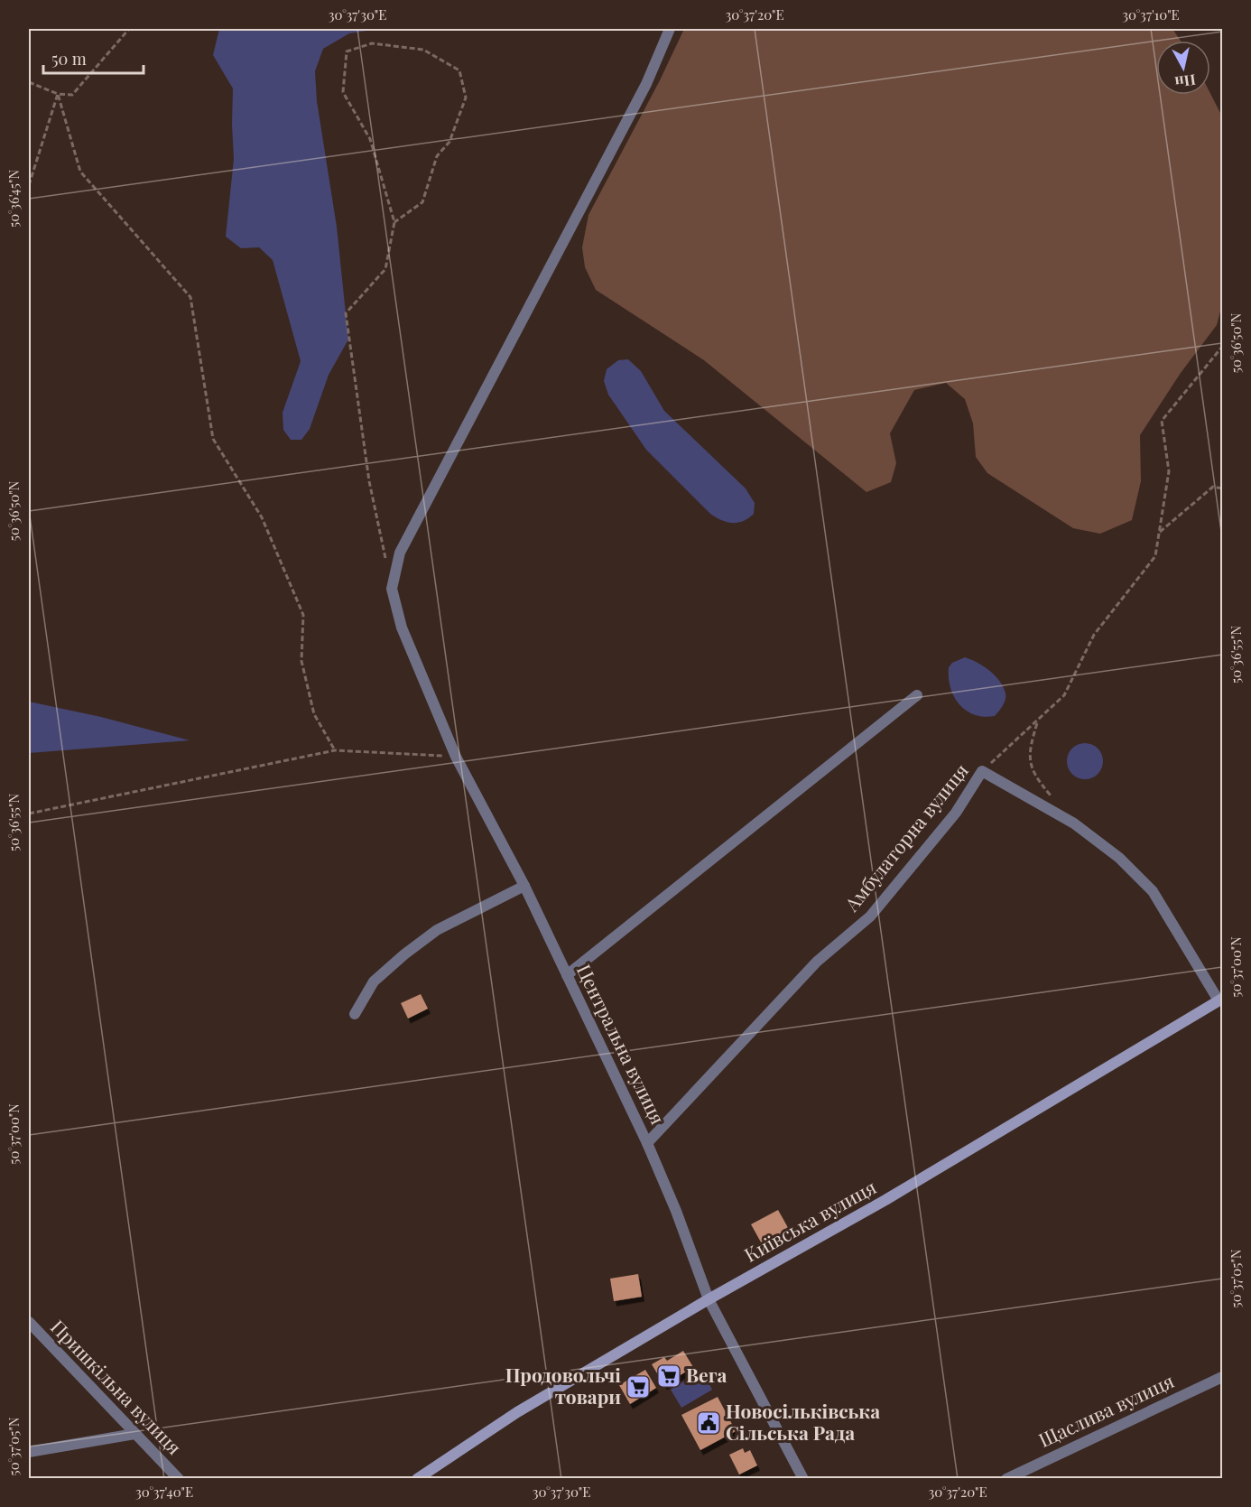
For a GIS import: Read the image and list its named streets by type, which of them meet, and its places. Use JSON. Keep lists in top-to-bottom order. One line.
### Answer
{"streets":{"street":["Амбулаторна вулиця","Центральна вулиця","Київська вулиця","Пришкільна вулиця","Щаслива вулиця"]},"crossings":[["Амбулаторна вулиця","Центральна вулиця"],["Амбулаторна вулиця","Київська вулиця"],["Центральна вулиця","Київська вулиця"]],"places":{"supermarket":["Вега","Продовольчі товари"],"public building":["Новосільківська Сільська Рада"]},"scale_bar":"50 m","north":"bottom","coordinates":["30°37'30\"E","30°37'20\"E","30°37'10\"E","50°36'45\"N","50°36'50\"N","50°36'55\"N","50°37'00\"N","50°37'05\"N","30°37'40\"E"]}
